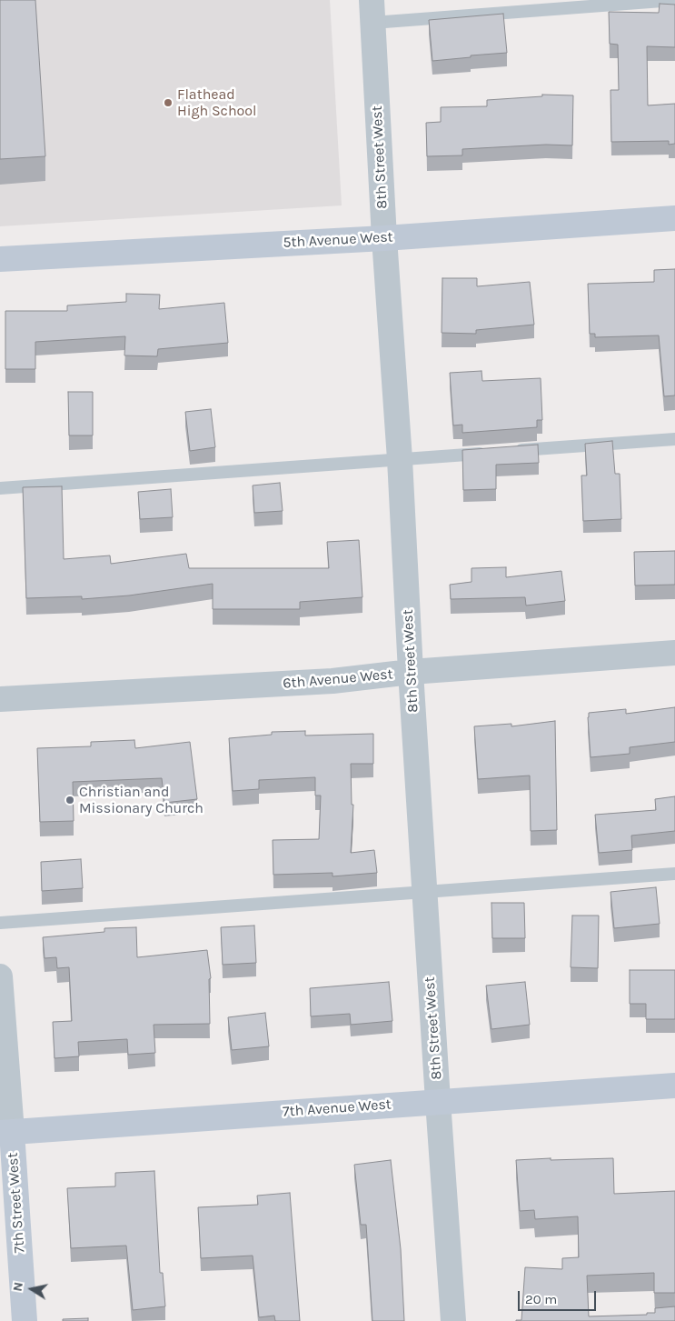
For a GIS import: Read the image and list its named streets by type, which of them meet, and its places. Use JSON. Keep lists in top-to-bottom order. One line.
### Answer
{"streets":{"street":["8th Street West","5th Avenue West","6th Avenue West","7th Avenue West","7th Street West"]},"crossings":[["8th Street West","5th Avenue West"],["8th Street West","6th Avenue West"],["8th Street West","7th Avenue West"],["7th Avenue West","7th Street West"]],"places":["Flathead High School","Christian and Missionary Church"],"scale_bar":"20 m","north":"left"}
